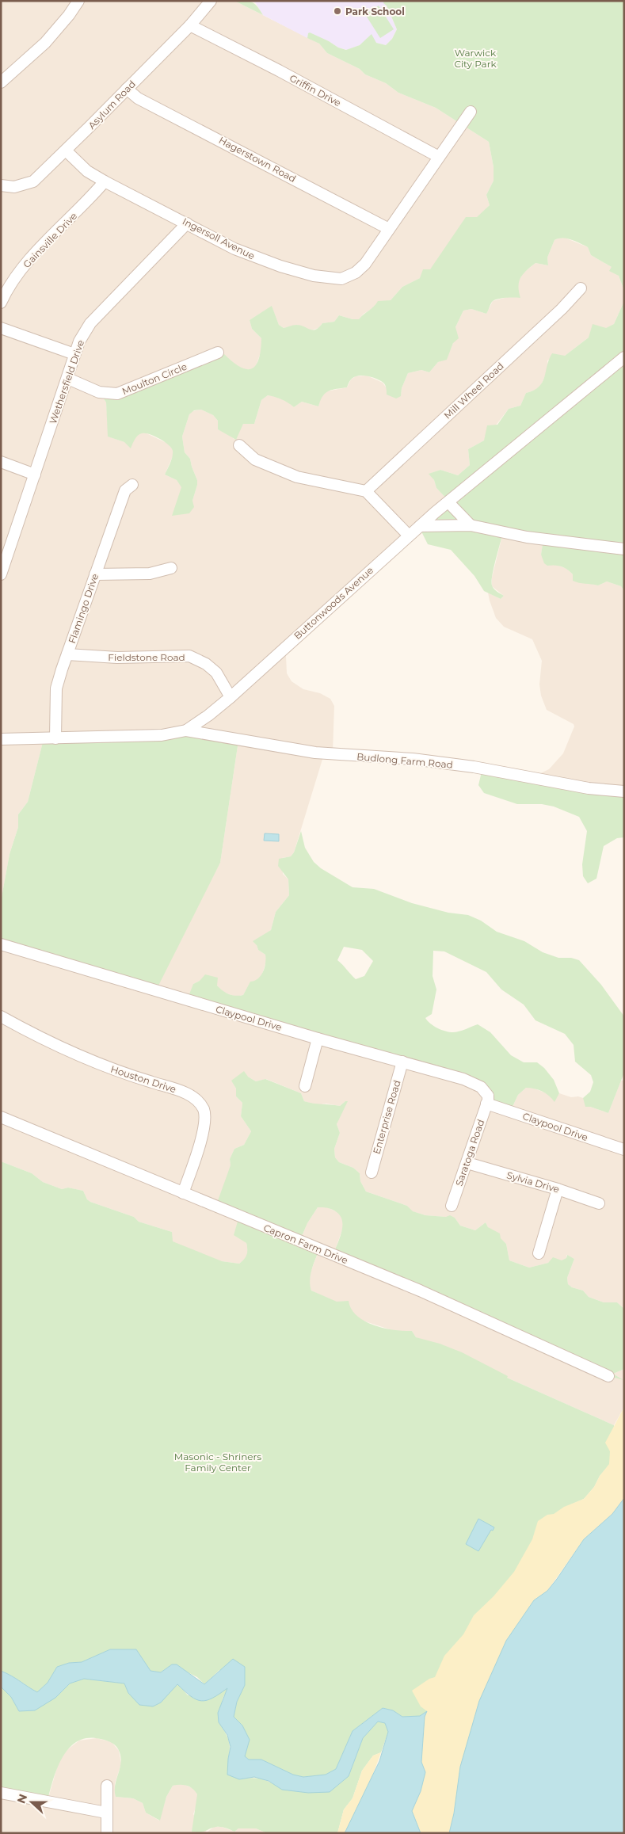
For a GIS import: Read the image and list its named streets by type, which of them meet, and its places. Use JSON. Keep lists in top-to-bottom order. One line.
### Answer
{"streets":{"street":["Griffin Drive","Asylum Road","Hagerstown Road","Ingersoll Avenue","Gainsville Drive","Moulton Circle","Wethersfield Drive","Mill Wheel Road","Buttonwoods Avenue","Flamingo Drive","Fieldstone Road","Budlong Farm Road","Claypool Drive","Houston Drive","Enterprise Road","Saratoga Road","Sylvia Drive","Capron Farm Drive"]},"crossings":[["Griffin Drive","Asylum Road"],["Griffin Drive","Ingersoll Avenue"],["Asylum Road","Hagerstown Road"],["Asylum Road","Ingersoll Avenue"],["Hagerstown Road","Ingersoll Avenue"],["Ingersoll Avenue","Gainsville Drive"],["Ingersoll Avenue","Wethersfield Drive"],["Moulton Circle","Wethersfield Drive"],["Buttonwoods Avenue","Flamingo Drive"],["Buttonwoods Avenue","Fieldstone Road"],["Buttonwoods Avenue","Budlong Farm Road"],["Flamingo Drive","Fieldstone Road"],["Claypool Drive","Enterprise Road"],["Claypool Drive","Saratoga Road"],["Houston Drive","Capron Farm Drive"],["Saratoga Road","Sylvia Drive"]],"parks":["Warwick City Park","Masonic - Shriners Family Center"],"places":["Park School"],"north":"left"}
